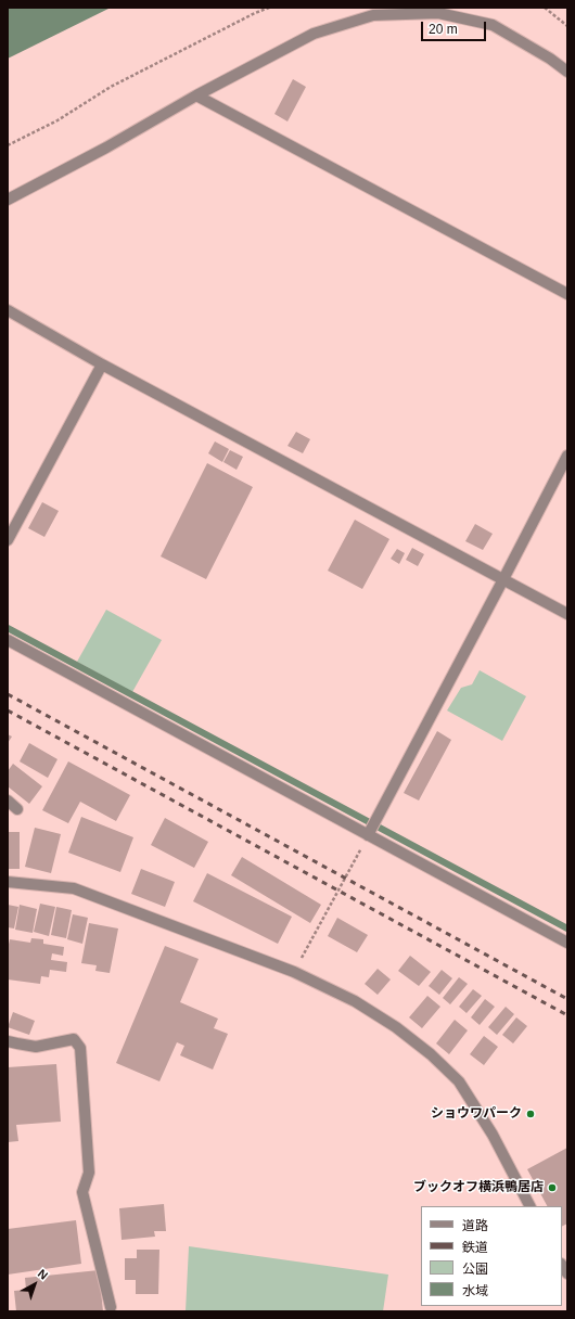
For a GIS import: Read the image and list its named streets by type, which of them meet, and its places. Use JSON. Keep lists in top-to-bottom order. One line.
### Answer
{"places":["ショウワパーク","ブックオフ横浜鴨居店"],"legend":["道路","鉄道","公園","水域"],"scale_bar":"20 m","north":"top right"}
